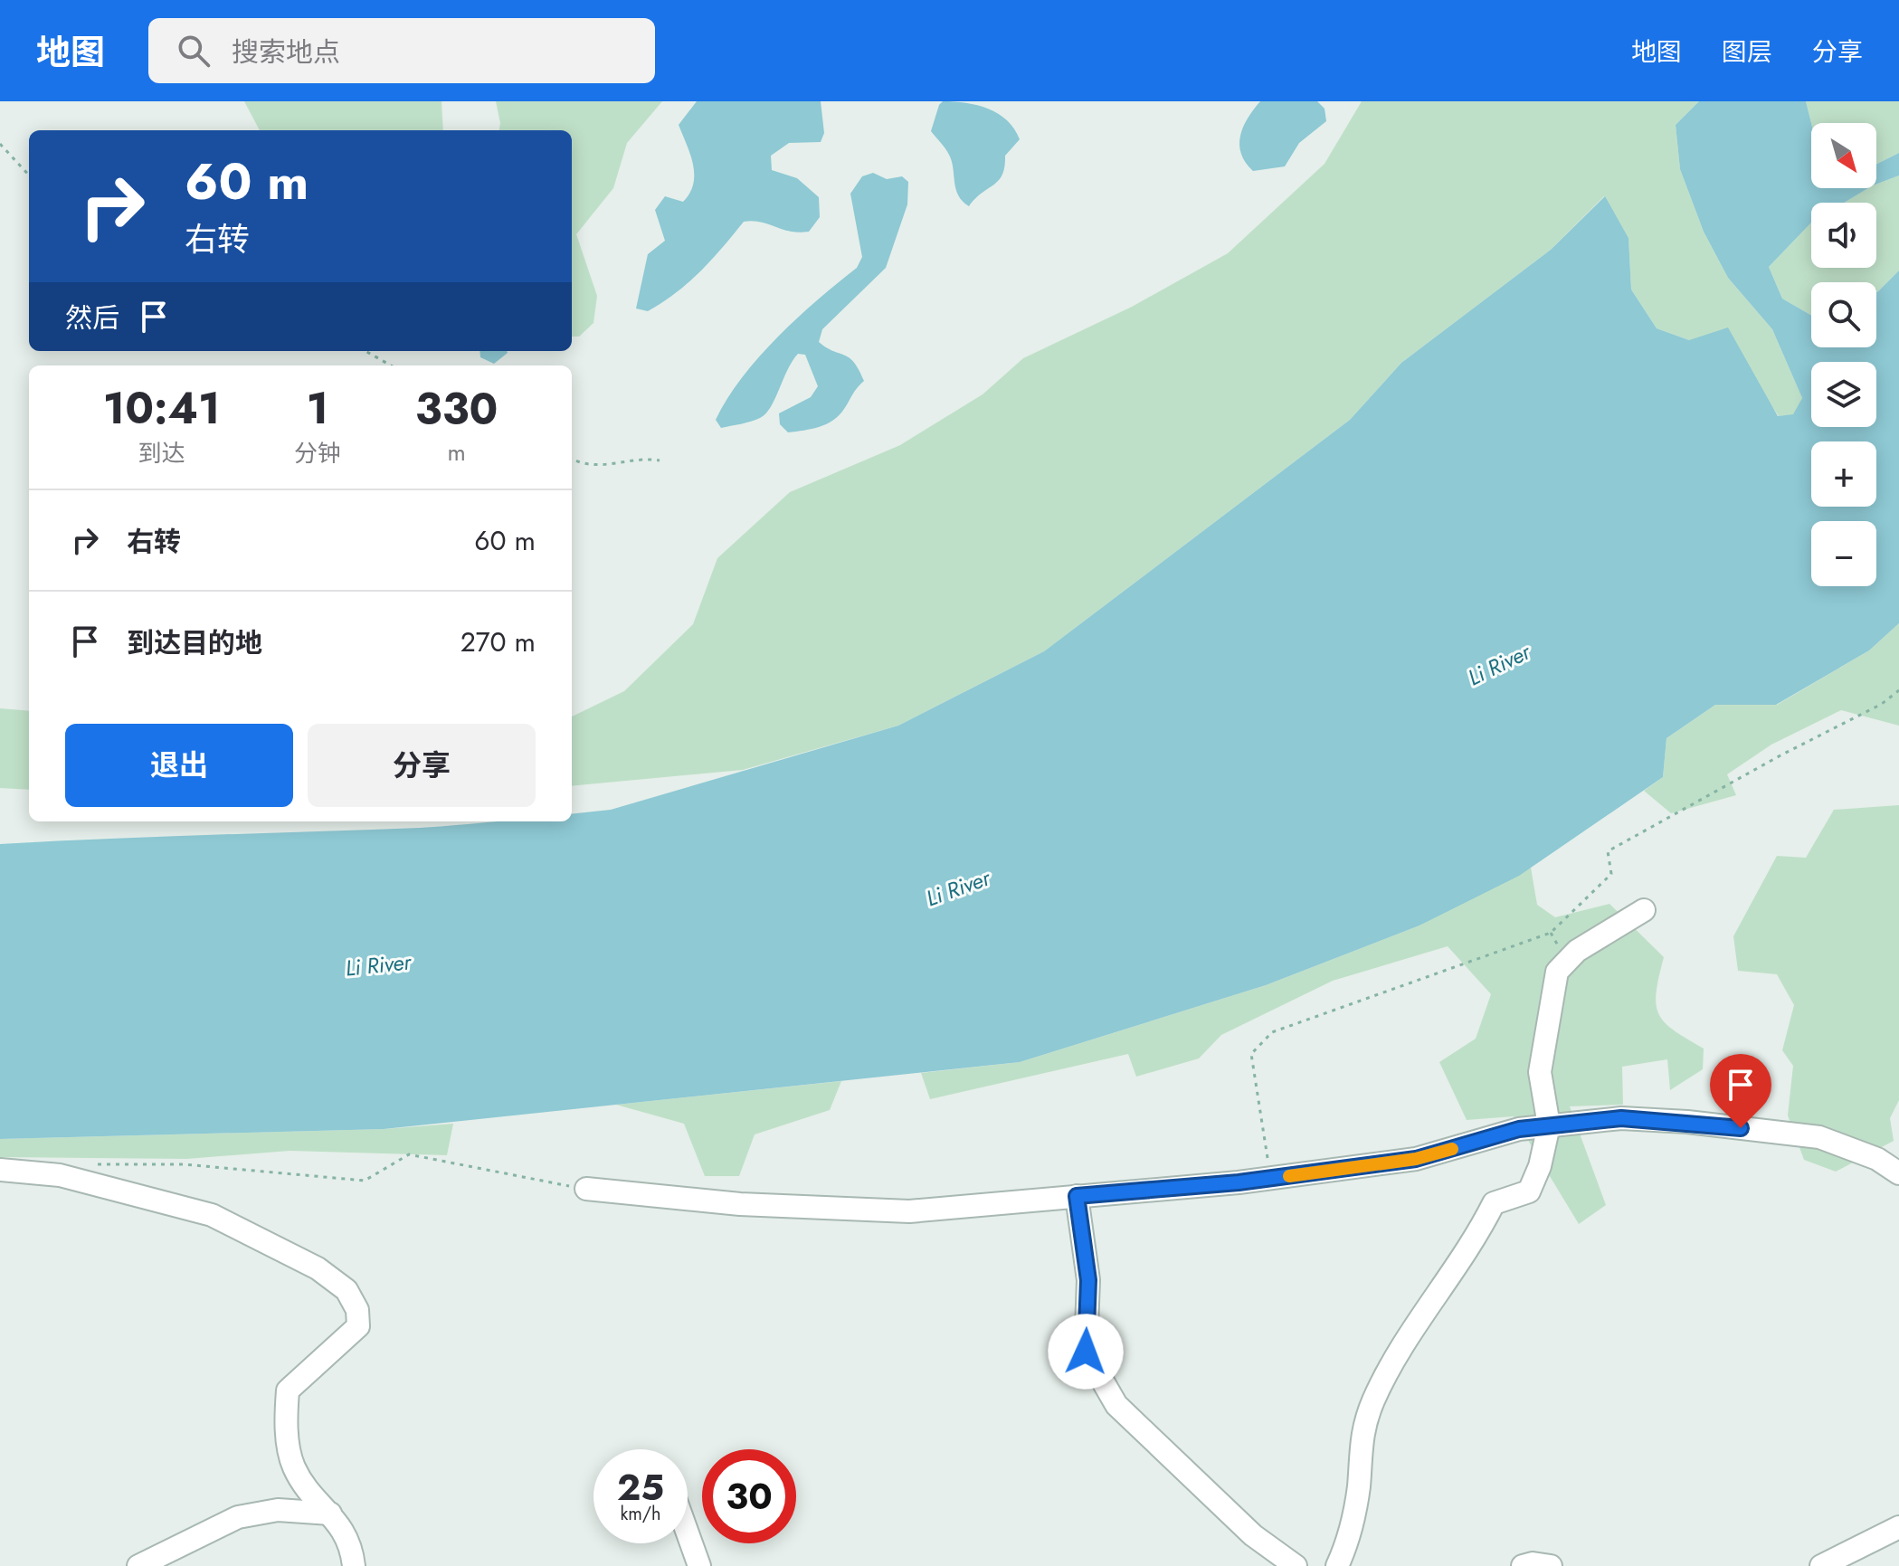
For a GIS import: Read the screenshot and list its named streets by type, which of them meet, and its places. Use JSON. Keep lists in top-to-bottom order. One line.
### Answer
{"water":["Li River"],"north":"bottom right","page":{"header":"地图","search":"搜索地点","nav":["地图","图层","分享"],"map_buttons":["+","−"],"turn":["60 m","右转"],"then":"然后","eta":["10:41","到达","1","分钟","330","m"],"list":[{"name":"右转","value":"60 m"},{"name":"到达目的地","value":"270 m"}],"buttons":["退出","分享"],"speed":"25 km/h","limit":"30"}}
